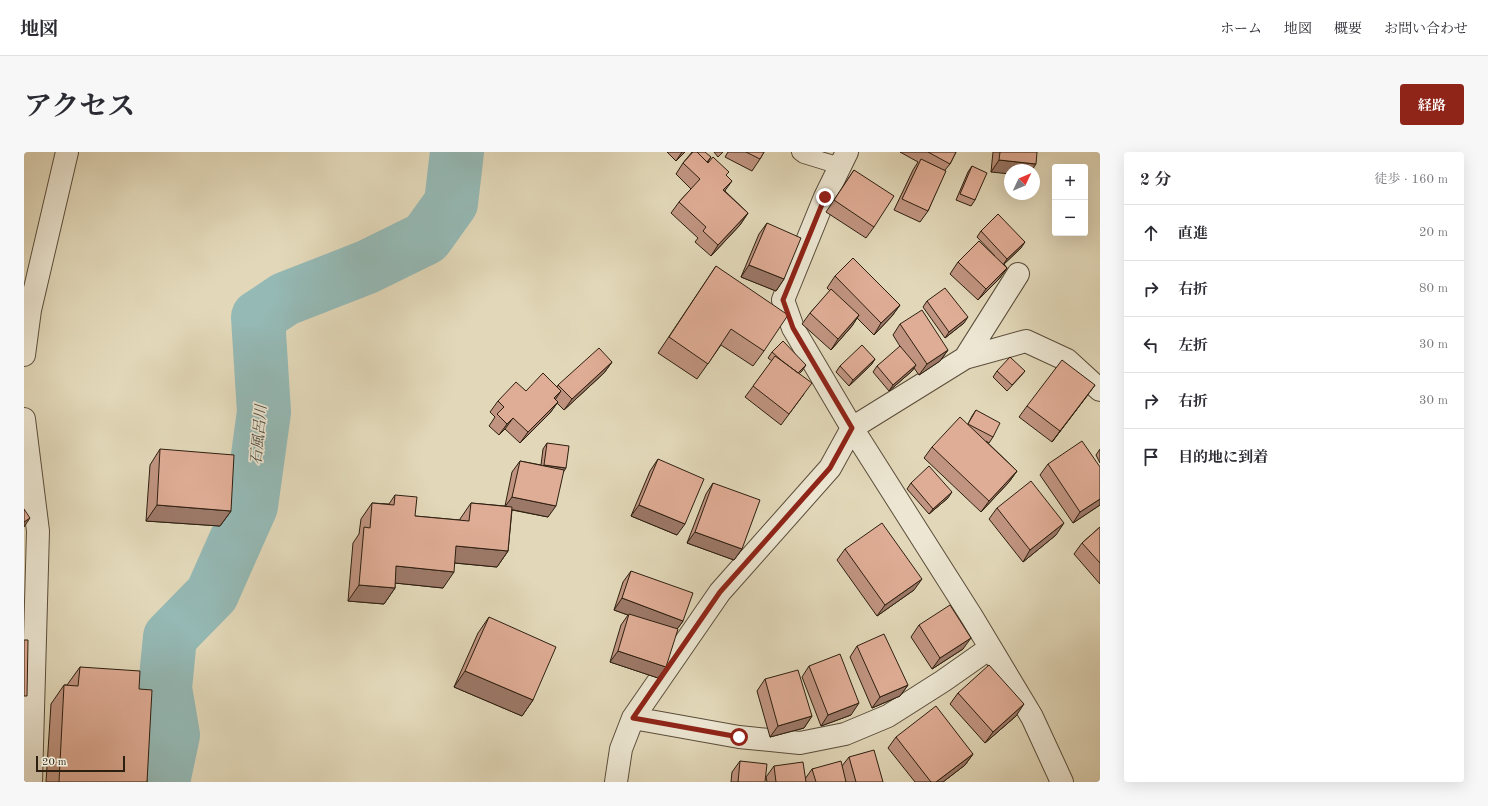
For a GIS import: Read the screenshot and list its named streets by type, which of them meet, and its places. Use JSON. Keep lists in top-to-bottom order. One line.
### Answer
{"water":["石風呂川"],"scale_bar":"20 m","north":"top right","page":{"header":"地図","nav":["ホーム","地図","概要","お問い合わせ"],"title":"アクセス","buttons":"経路","heading":["2 分","徒歩 · 160 m"],"map_buttons":["+","−"],"list":[["直進","20 m"],["右折","80 m"],["左折","30 m"],["右折","30 m"],"目的地に到着"],"scale":"20 m"}}
